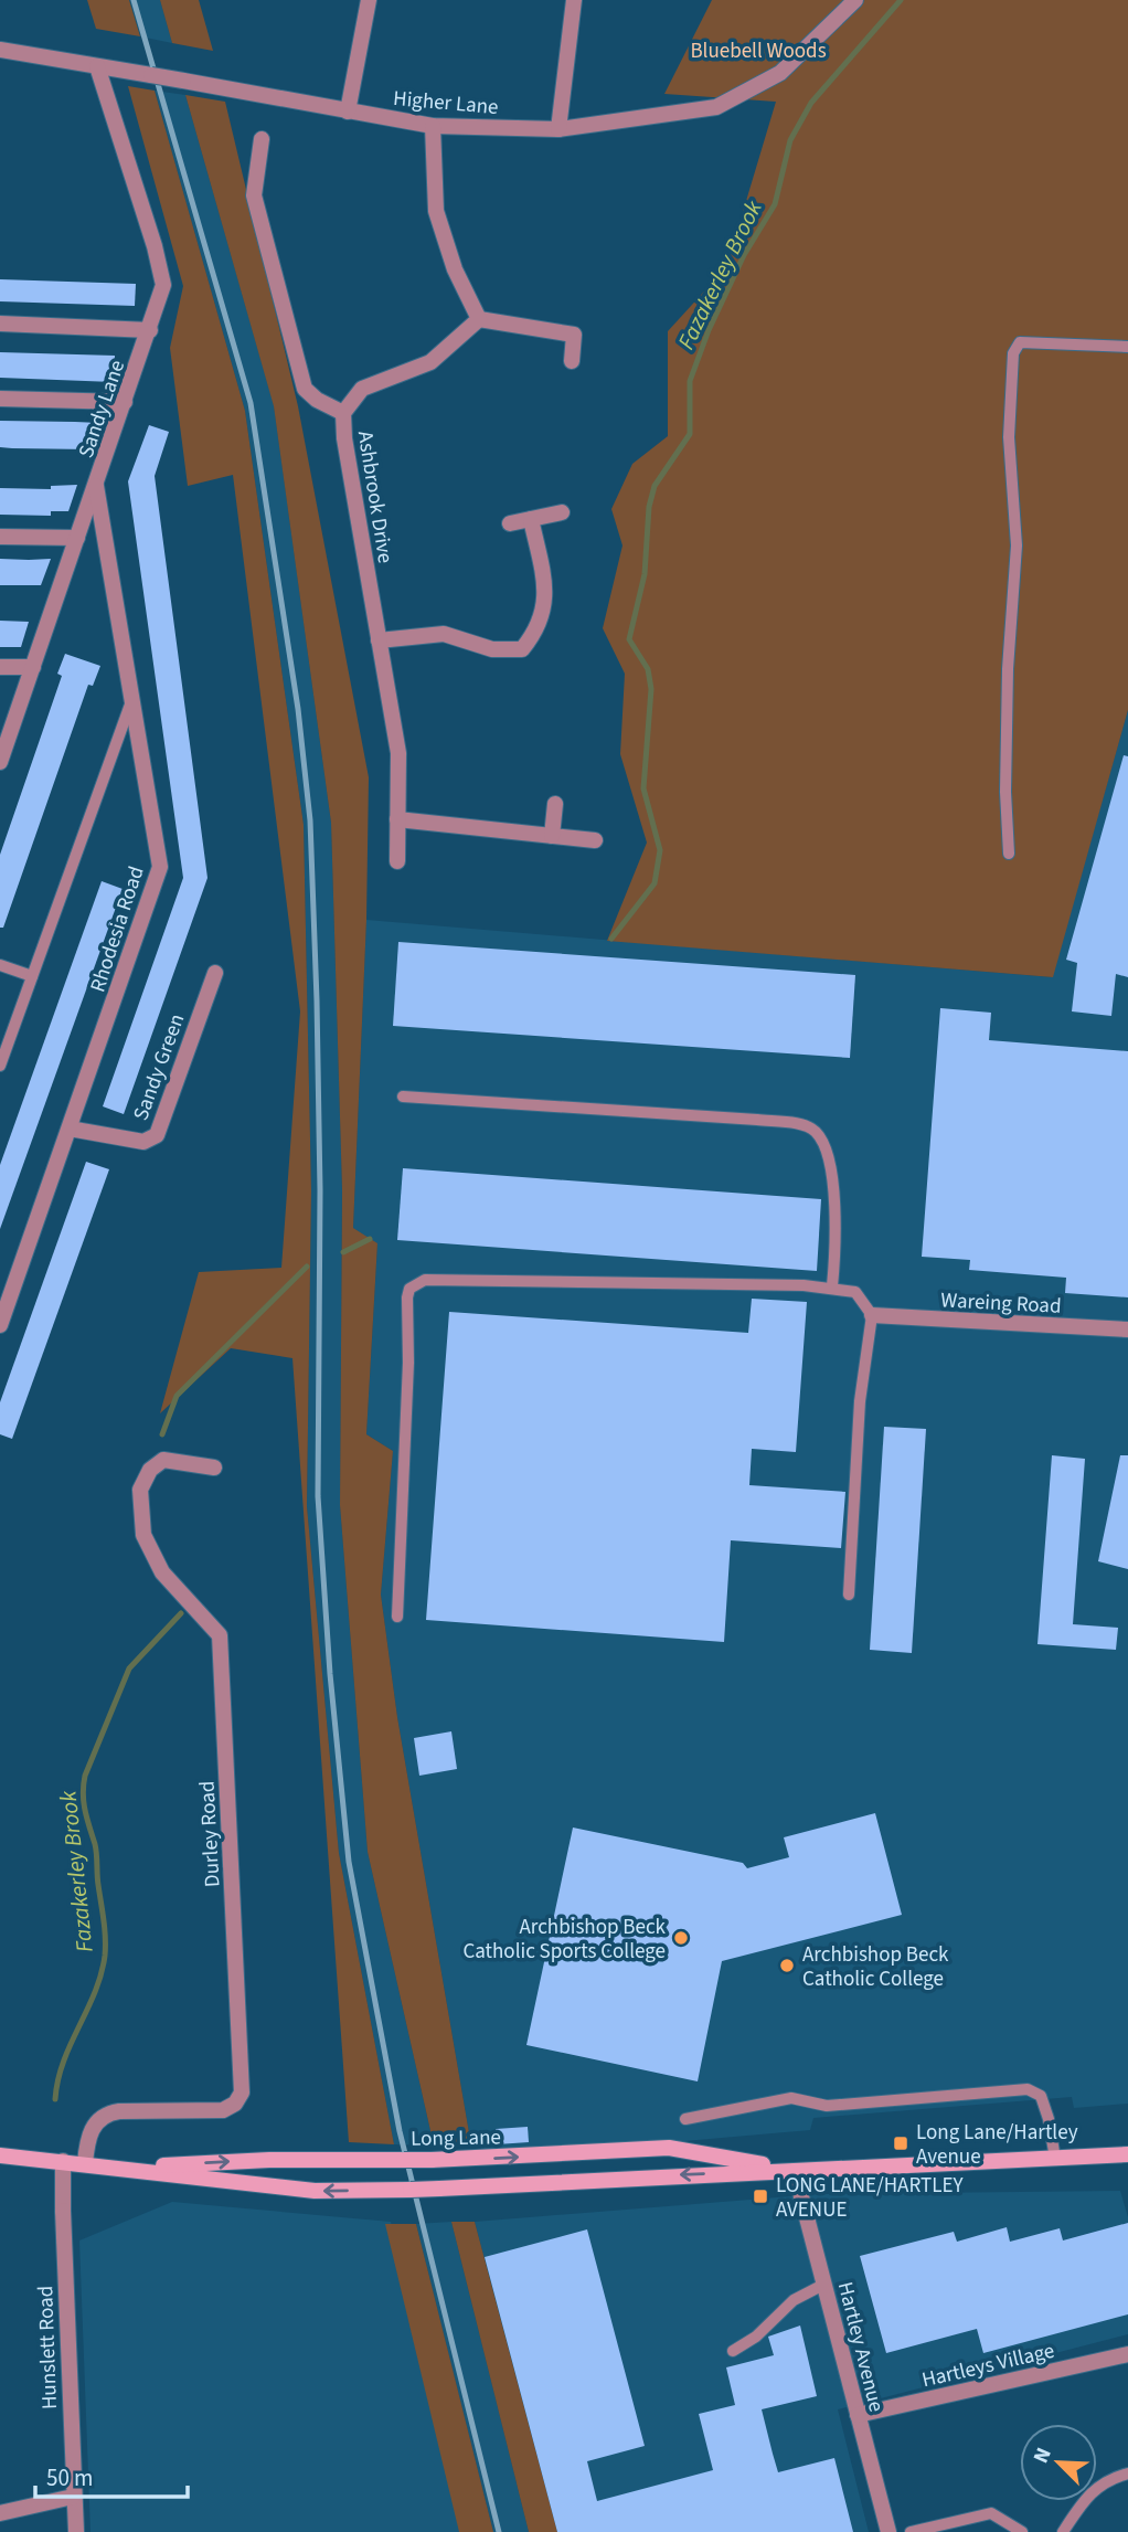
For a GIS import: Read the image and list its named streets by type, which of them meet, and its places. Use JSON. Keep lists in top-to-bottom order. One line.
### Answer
{"streets":{"main road":["Long Lane"],"street":["Higher Lane","Sandy Lane","Ashbrook Drive","Rhodesia Road","Sandy Green","Wareing Road","Durley Road","Hartley Avenue","Hunslett Road","Hartleys Village"]},"crossings":[["Higher Lane","Sandy Lane"],["Sandy Lane","Rhodesia Road"],["Rhodesia Road","Sandy Green"],["Durley Road","Long Lane"],["Long Lane","Hartley Avenue"],["Long Lane","Hunslett Road"],["Hartley Avenue","Hartleys Village"]],"water":["Fazakerley Brook"],"parks":["Bluebell Woods"],"places":{"other":["Archbishop Beck Catholic Sports College","Archbishop Beck Catholic College"],"transit":["Long Lane/Hartley Avenue","LONG LANE/HARTLEY AVENUE"]},"scale_bar":"50 m","north":"top left"}
